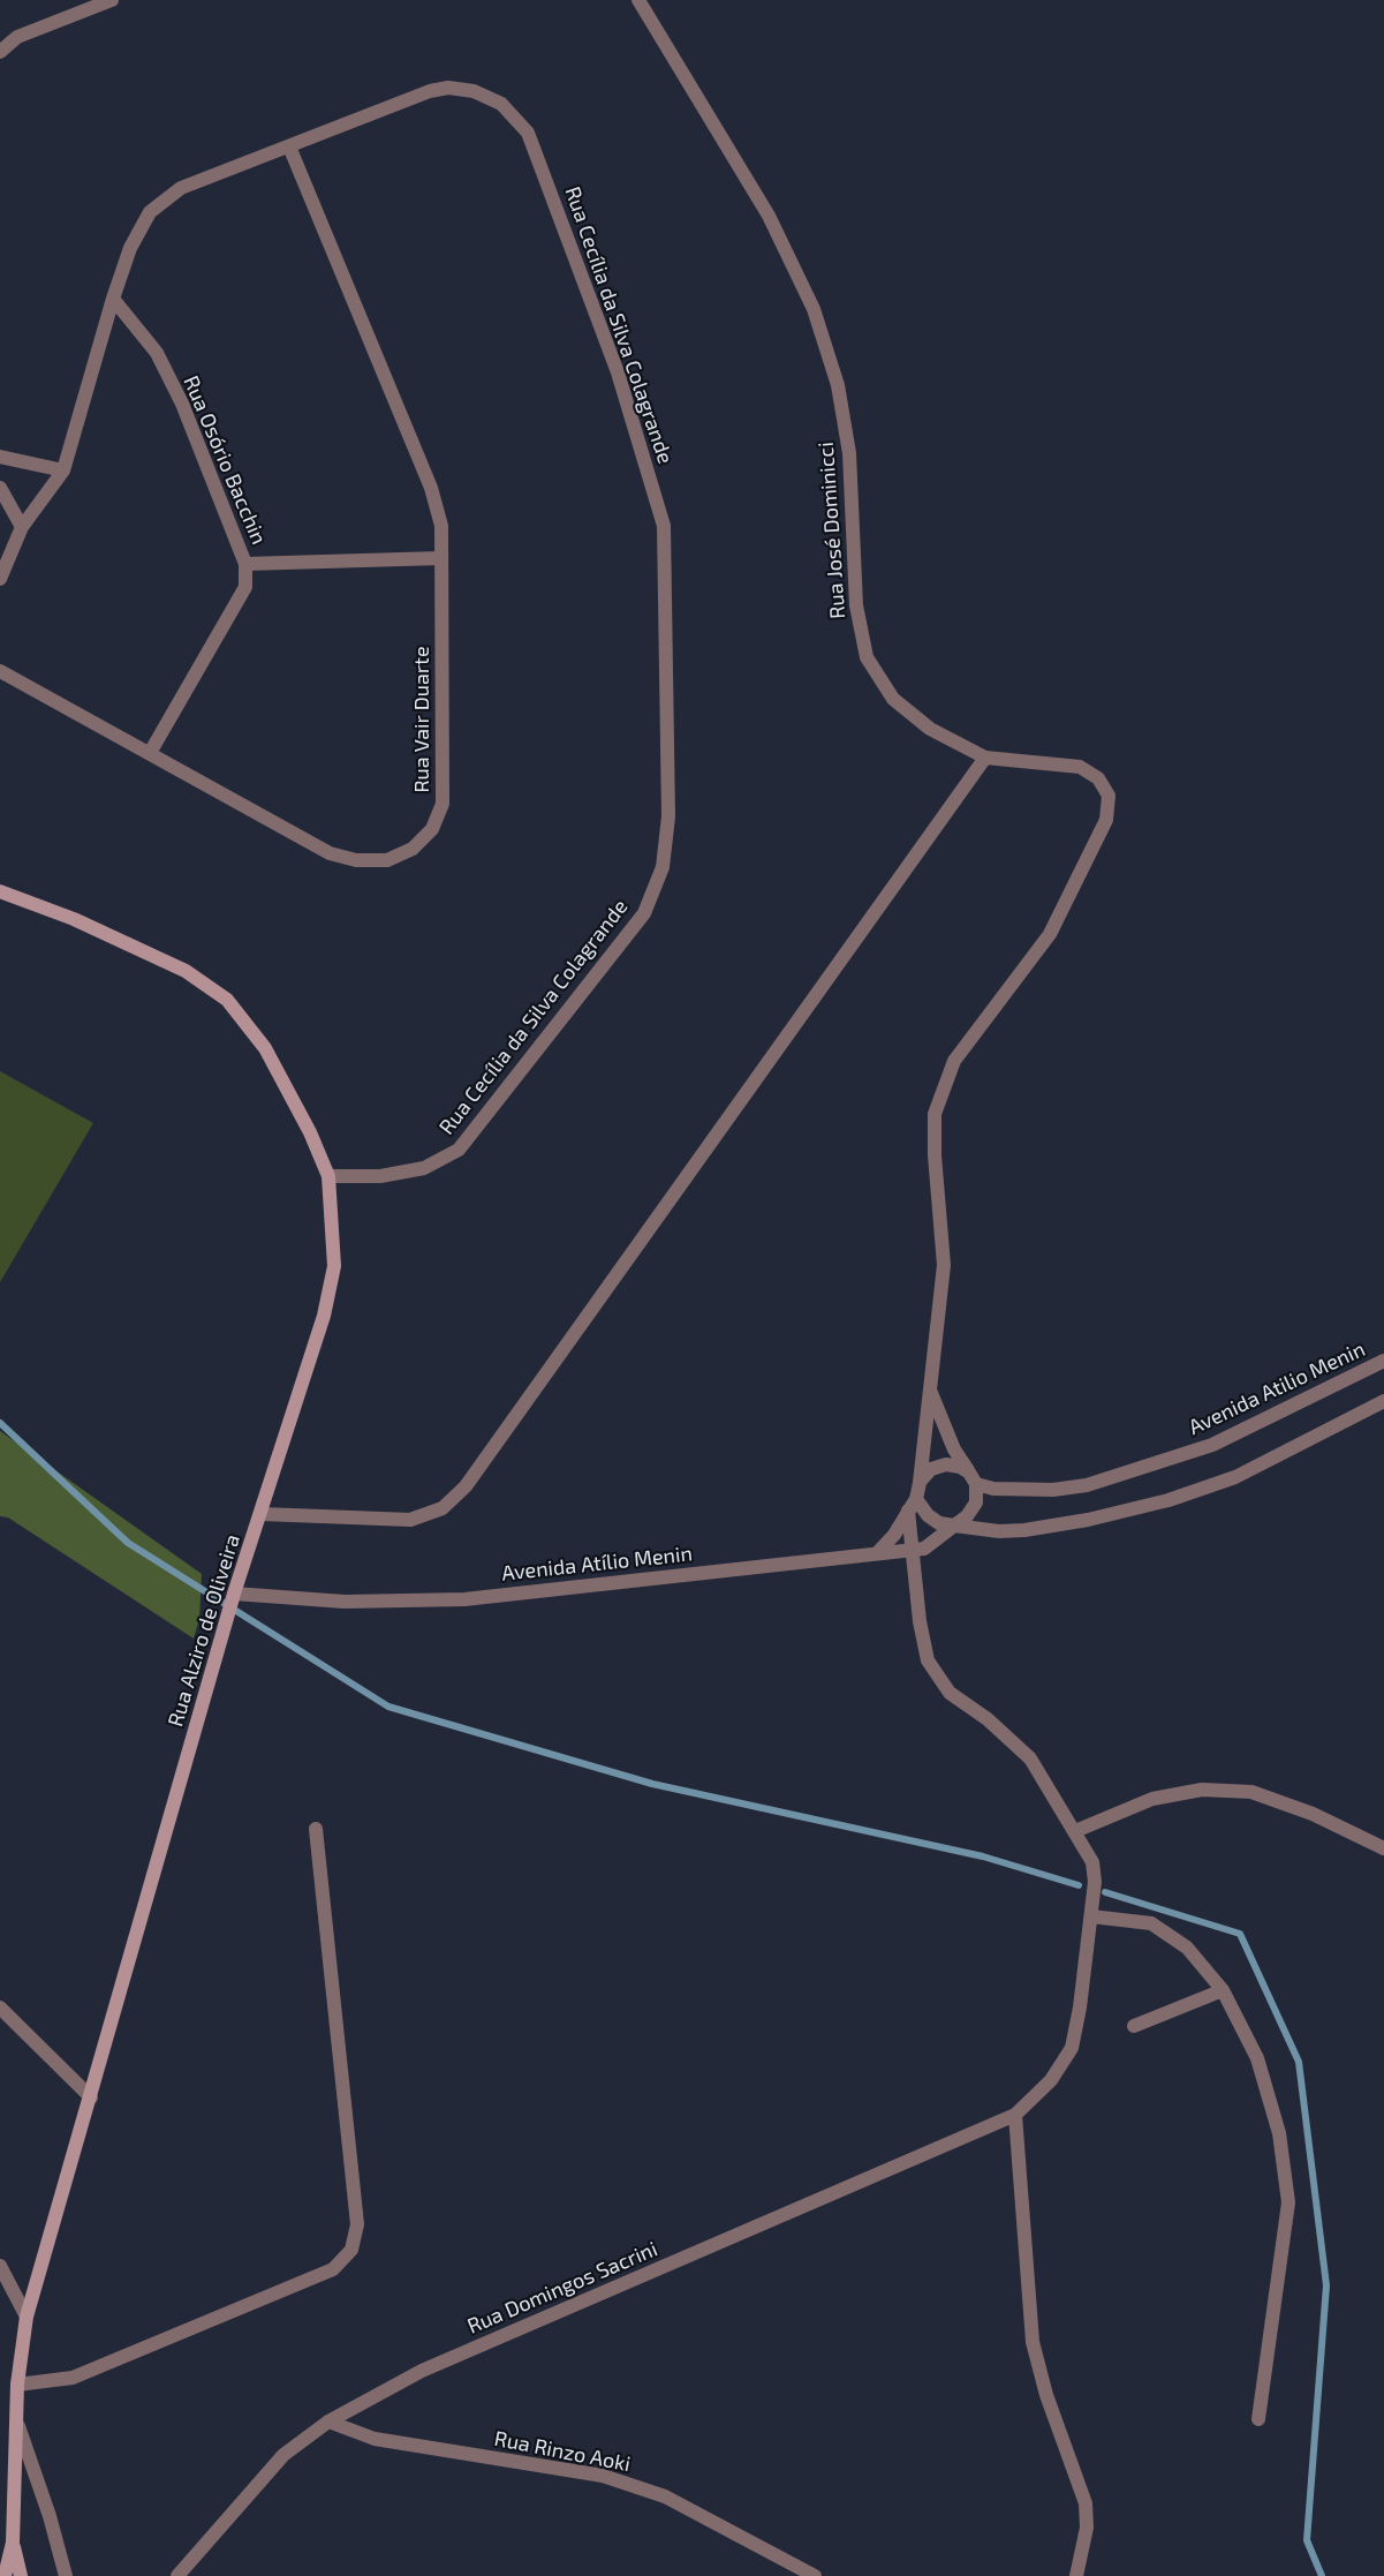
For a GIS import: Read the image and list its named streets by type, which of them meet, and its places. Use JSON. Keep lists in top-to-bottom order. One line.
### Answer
{"streets":{"main road":["Rua Alziro de Oliveira"],"street":["Rua Cecília da Silva Colagrande","Rua Osório Bacchin","Rua José Dominicci","Rua Vair Duarte","Avenida Atilio Menin","Avenida Atílio Menin","Rua Domingos Sacrini","Rua Rinzo Aoki"]},"crossings":[["Rua Cecília da Silva Colagrande","Rua Osório Bacchin"],["Rua Cecília da Silva Colagrande","Rua Vair Duarte"],["Rua Cecília da Silva Colagrande","Rua Alziro de Oliveira"],["Rua Osório Bacchin","Rua Vair Duarte"],["Avenida Atilio Menin","Avenida Atílio Menin"],["Avenida Atilio Menin","Rua Domingos Sacrini"],["Avenida Atílio Menin","Rua Alziro de Oliveira"],["Avenida Atílio Menin","Rua Domingos Sacrini"],["Rua Domingos Sacrini","Rua Rinzo Aoki"]]}
